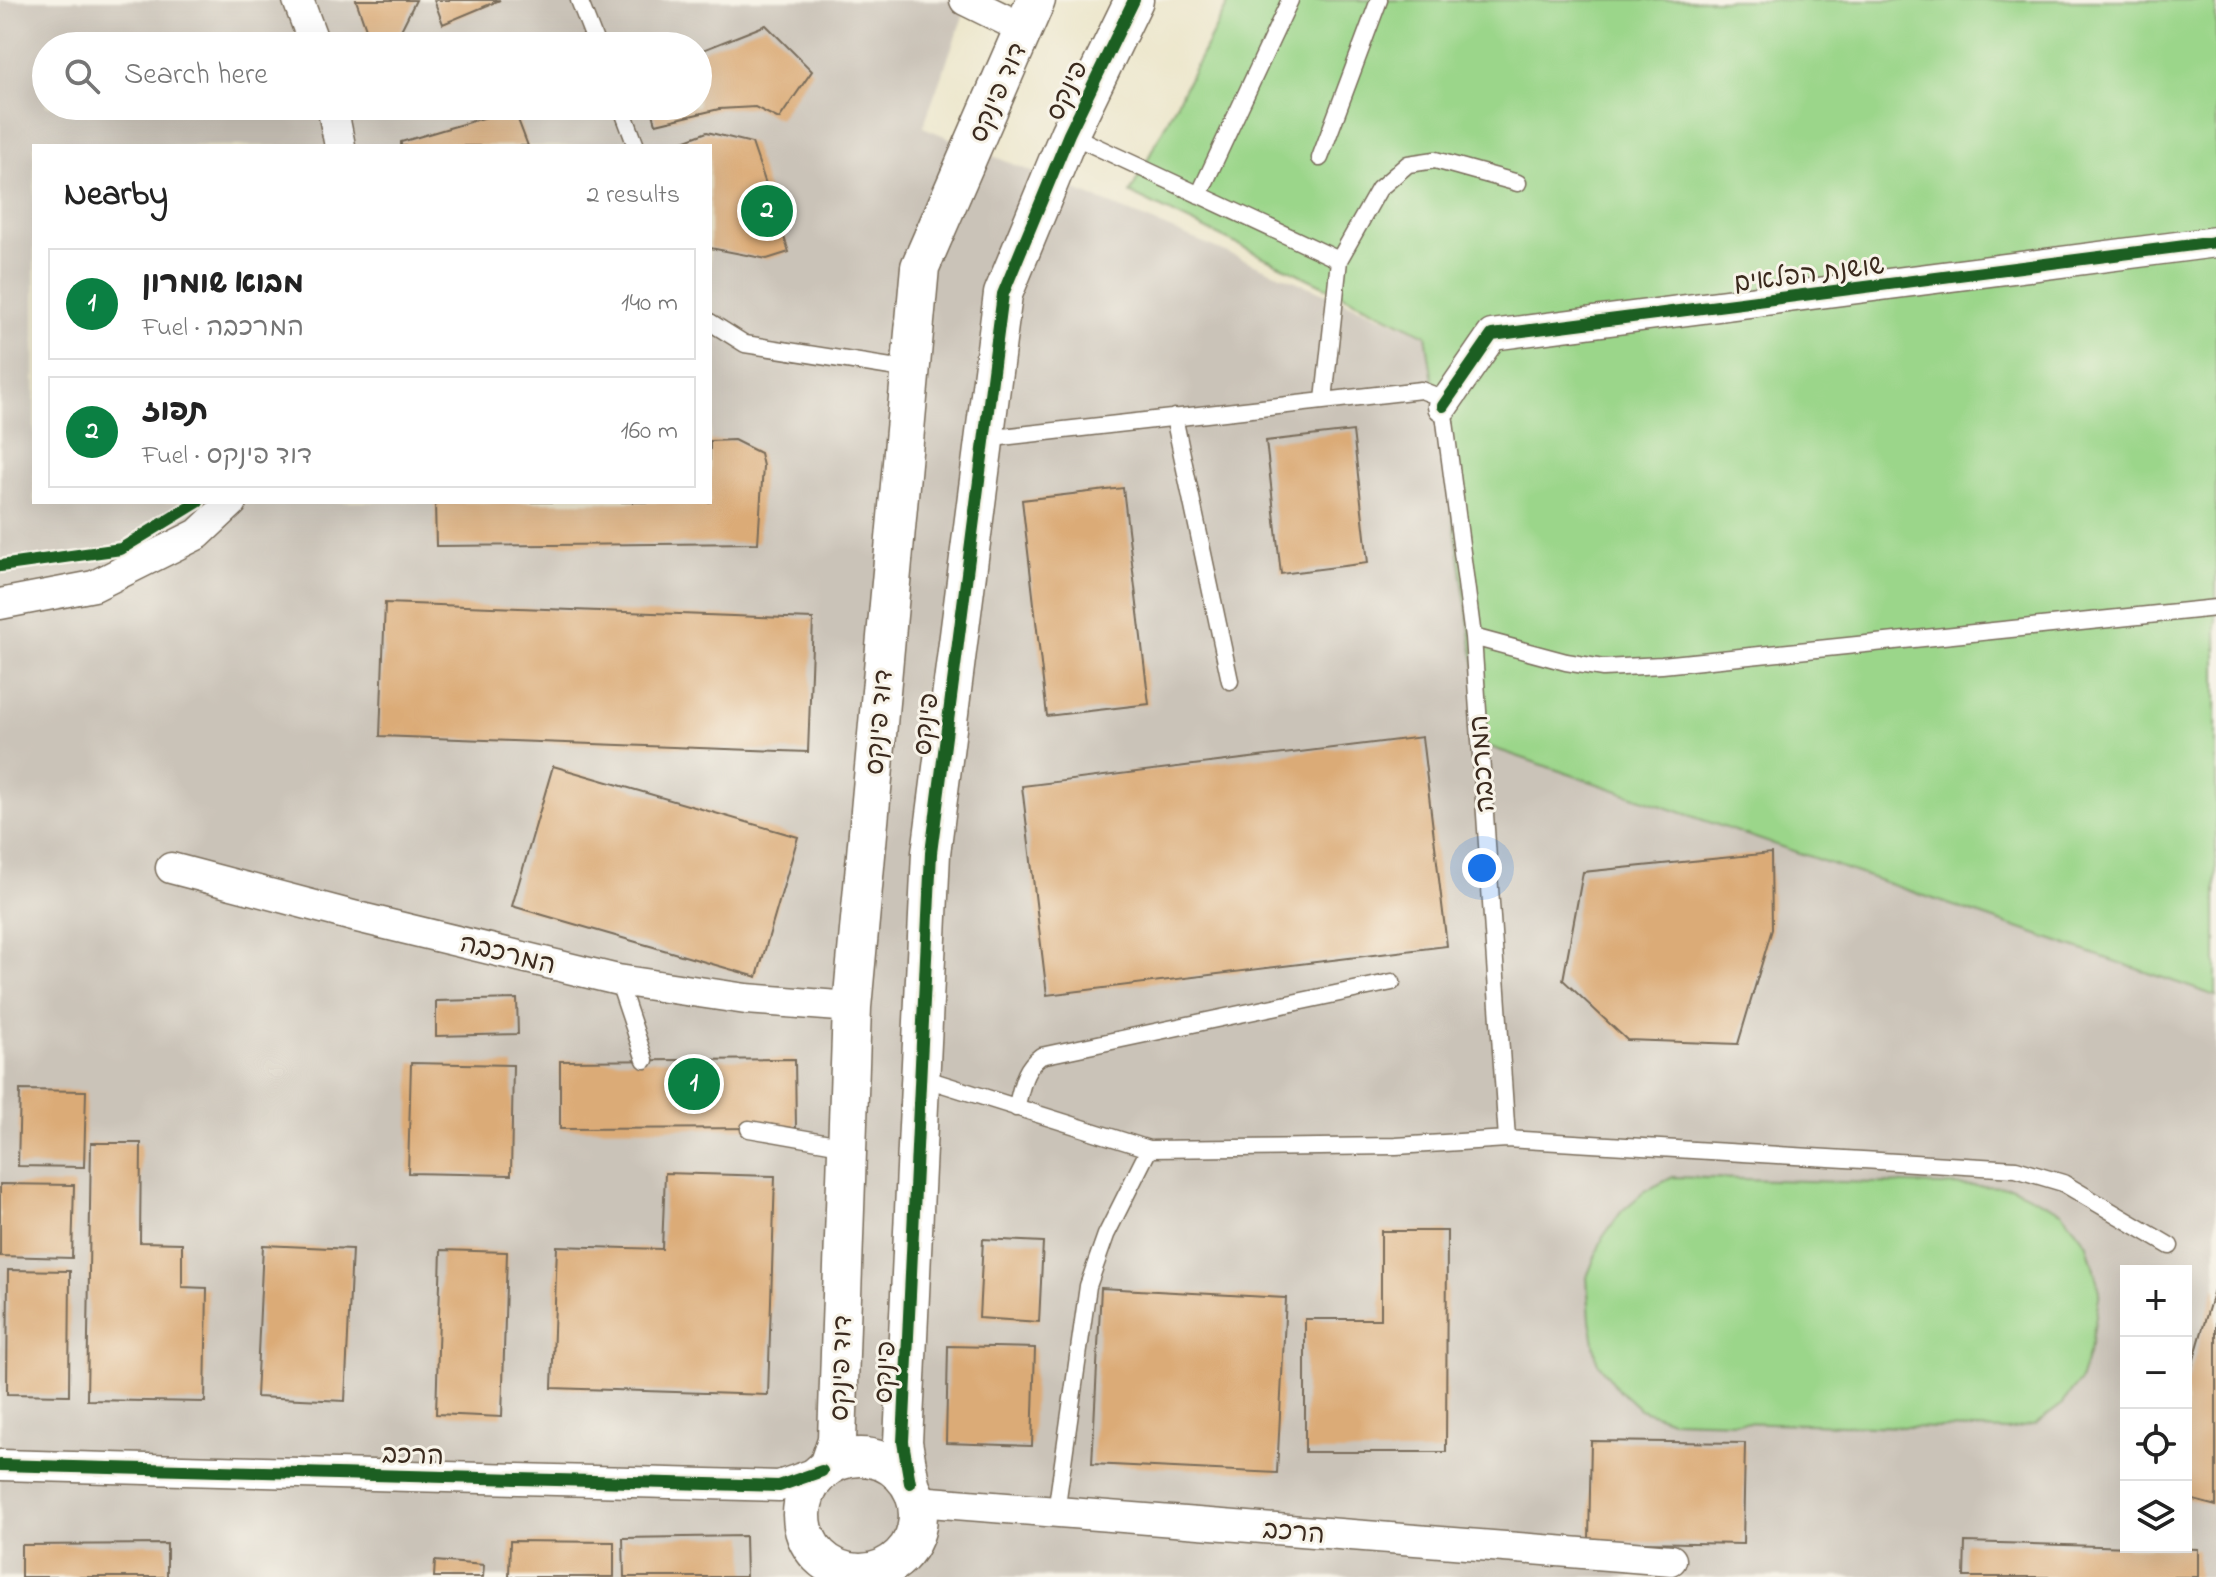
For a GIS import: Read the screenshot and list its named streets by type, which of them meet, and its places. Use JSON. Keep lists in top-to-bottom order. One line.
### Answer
{"streets":{"street":["פינקס","דוד פינקס","שושנת הפלאים","המרכבה","הרכב"]},"crossings":[["פינקס","דוד פינקס"],["פינקס","הרכב"],["דוד פינקס","המרכבה"],["דוד פינקס","הרכב"],["שושנת הפלאים","המרכבה"]],"page":{"search":"Search here","heading":["Nearby","2 results"],"pins":["2","1"],"list":[{"mark":"1","name":"מבוא שומרון","note":"Fuel · המרכבה","value":"140 m"},{"mark":"2","name":"תפוז","note":"Fuel · דוד פינקס","value":"160 m"}],"map_buttons":["+","−"]}}
